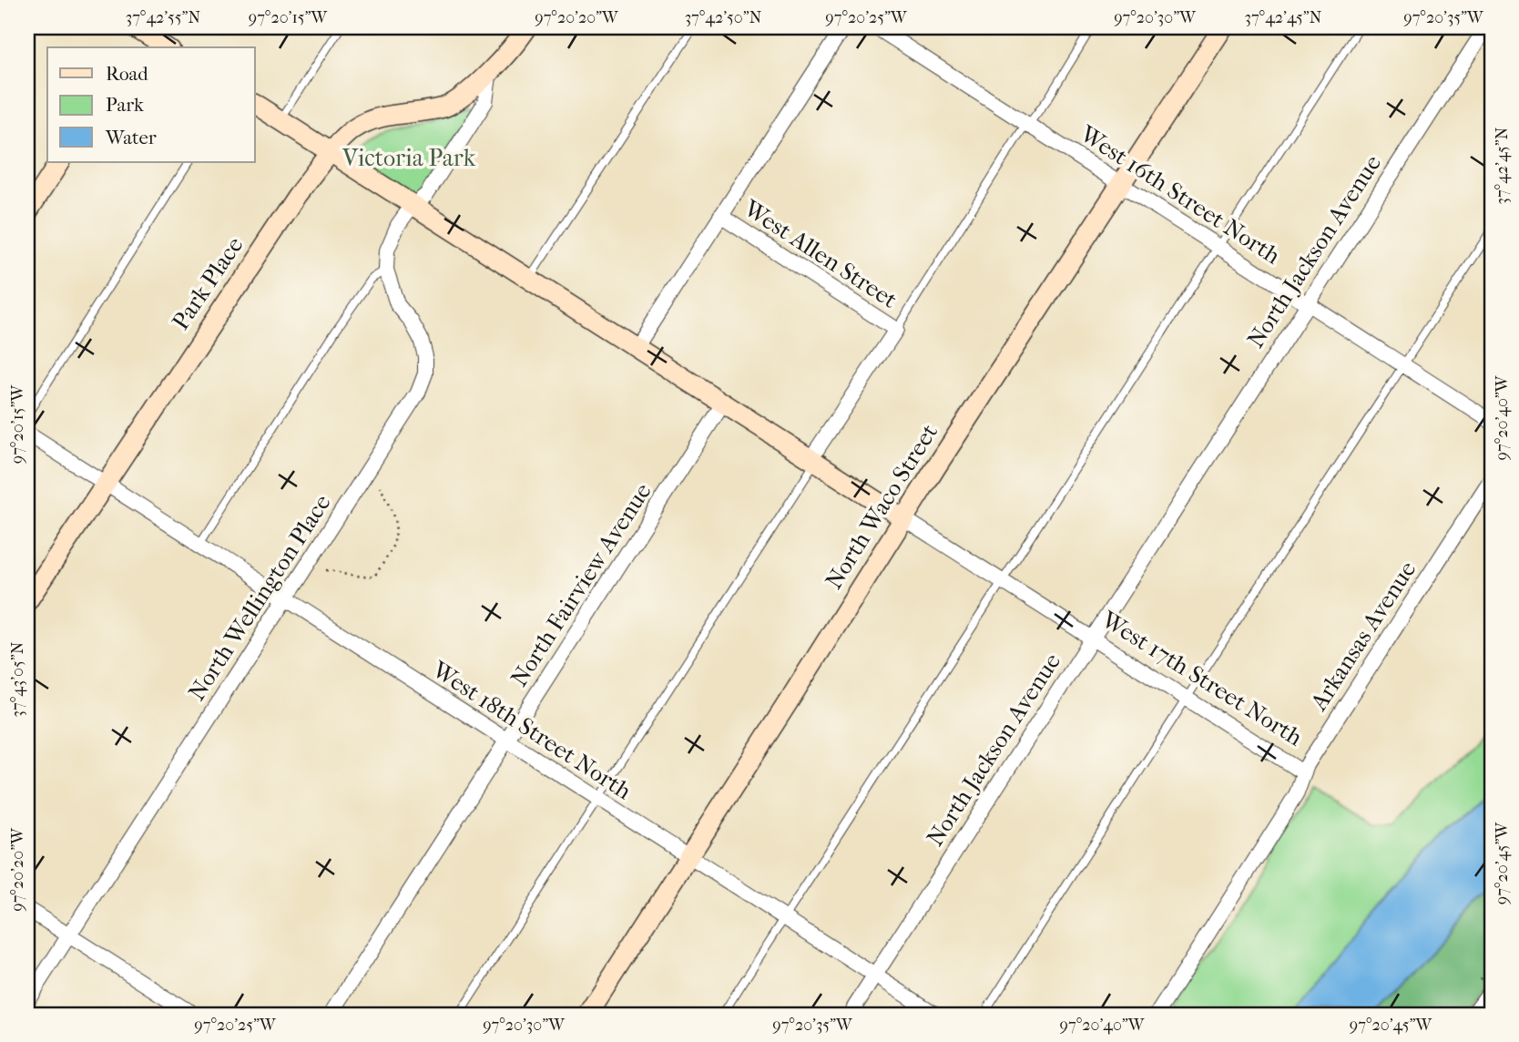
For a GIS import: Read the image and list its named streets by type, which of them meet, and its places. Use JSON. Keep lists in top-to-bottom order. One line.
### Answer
{"streets":{"street":["West 16th Street North","North Jackson Avenue","West Allen Street","Park Place","North Waco Street","North Fairview Avenue","North Wellington Place","Arkansas Avenue","West 17th Street North","West 18th Street North"]},"crossings":[["West 16th Street North","North Jackson Avenue"],["West 16th Street North","North Waco Street"],["North Jackson Avenue","West 17th Street North"],["North Jackson Avenue","West 18th Street North"],["Park Place","West 17th Street North"],["Park Place","West 18th Street North"],["North Waco Street","West 17th Street North"],["North Waco Street","West 18th Street North"],["North Fairview Avenue","West 17th Street North"],["North Fairview Avenue","West 18th Street North"],["North Wellington Place","West 17th Street North"],["North Wellington Place","West 18th Street North"],["Arkansas Avenue","West 17th Street North"]],"parks":["Victoria Park"],"legend":["Road","Park","Water"],"coordinates":["37°42'55\"N","97°20'15\"W","97°20'20\"W","37°42'50\"N","97°20'25\"W","97°20'30\"W","37°42'45\"N","97°20'35\"W","97°20'40\"W","37°43'05\"N","97°20'45\"W"]}
